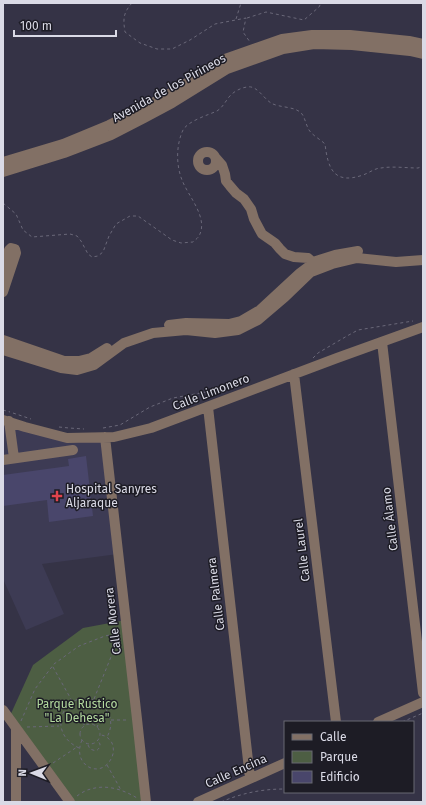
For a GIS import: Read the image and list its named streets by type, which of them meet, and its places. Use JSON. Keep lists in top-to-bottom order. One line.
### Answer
{"streets":{"street":["Avenida de los Pirineos","Calle Limonero","Calle Álamo","Calle Laurel","Calle Palmera","Calle Morera","Calle Encina"]},"crossings":[["Calle Limonero","Calle Álamo"],["Calle Limonero","Calle Laurel"],["Calle Limonero","Calle Palmera"],["Calle Limonero","Calle Morera"],["Calle Palmera","Calle Encina"]],"parks":["Parque Rústico \"La Dehesa\""],"places":{"health":["Hospital Sanyres Aljaraque"]},"legend":["Calle","Parque","Edificio"],"scale_bar":"100 m","north":"left"}
